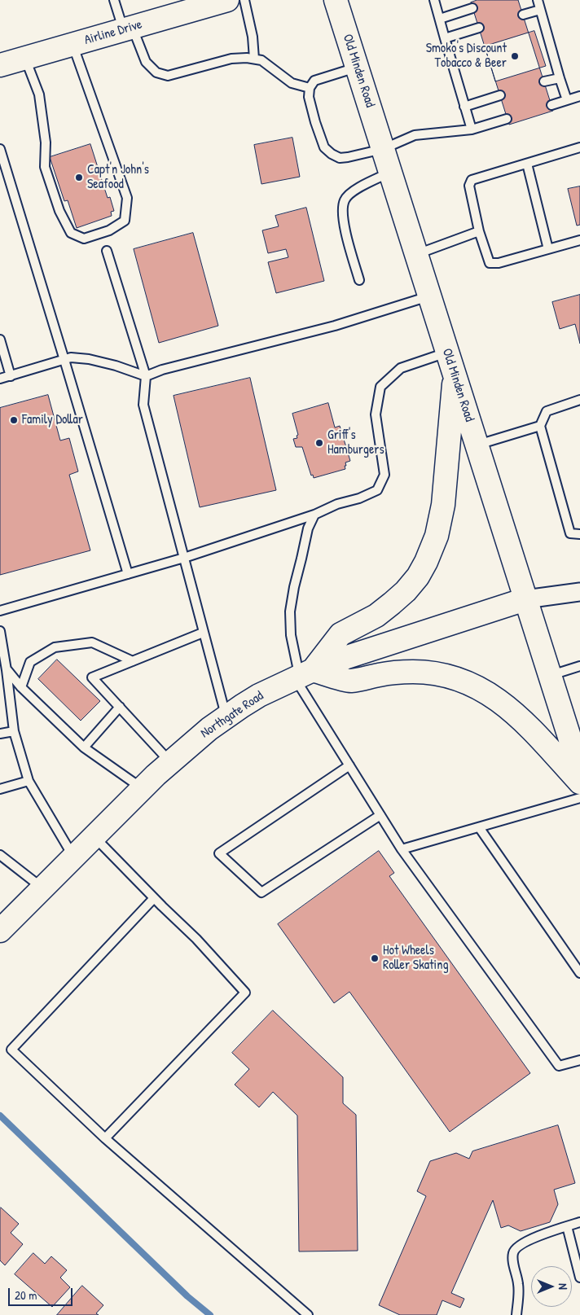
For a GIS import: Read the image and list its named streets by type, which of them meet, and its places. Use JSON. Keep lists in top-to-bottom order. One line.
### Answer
{"streets":{"main road":["Airline Drive","Old Minden Road","Northgate Road"]},"crossings":[["Old Minden Road","Northgate Road"]],"places":["Smoko's Discount Tobacco & Beer","Capt'n John's Seafood","Family Dollar","Griff's Hamburgers","Hot Wheels Roller Skating"],"scale_bar":"20 m","north":"right"}
